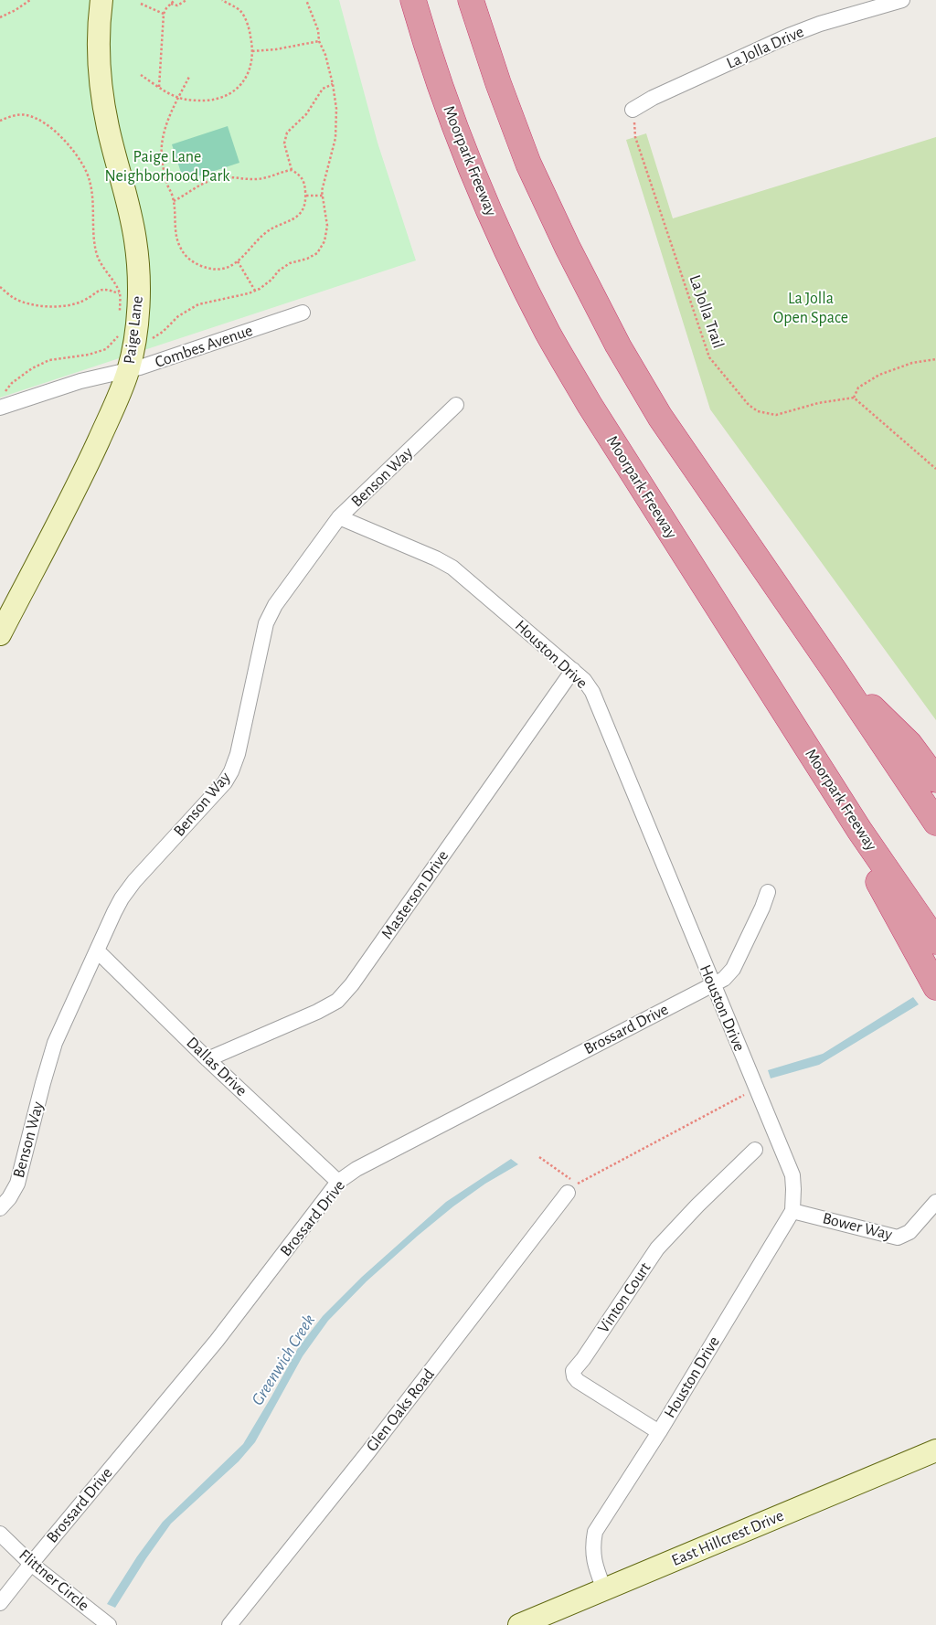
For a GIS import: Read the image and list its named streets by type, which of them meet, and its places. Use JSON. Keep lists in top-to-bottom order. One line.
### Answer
{"streets":{"highway":["Moorpark Freeway"],"street":["La Jolla Drive","Paige Lane","Combes Avenue","Benson Way","Houston Drive","Masterson Drive","Brossard Drive","Dallas Drive","Bower Way","Vinton Court","Glen Oaks Road","East Hillcrest Drive","Flittner Circle"],"path":["La Jolla Trail"]},"crossings":[["Paige Lane","Combes Avenue"],["Benson Way","Houston Drive"],["Benson Way","Dallas Drive"],["Houston Drive","Masterson Drive"],["Houston Drive","Brossard Drive"],["Houston Drive","Bower Way"],["Houston Drive","Vinton Court"],["Houston Drive","East Hillcrest Drive"],["Masterson Drive","Dallas Drive"],["Brossard Drive","Dallas Drive"],["Brossard Drive","Flittner Circle"]],"water":["Greenwich Creek"],"parks":["Paige Lane Neighborhood Park","La Jolla Open Space"]}
